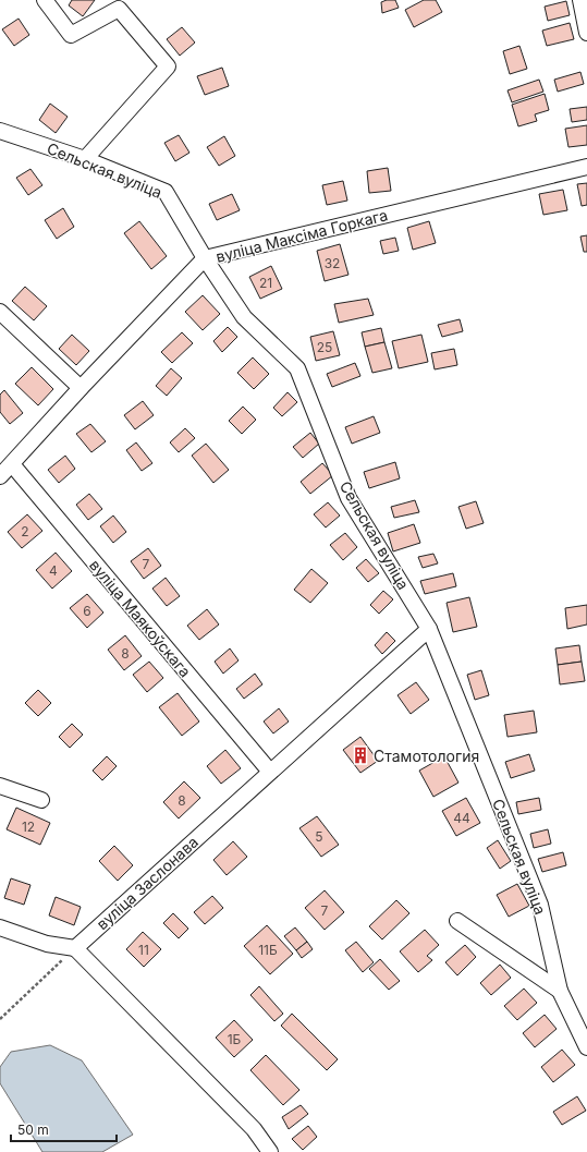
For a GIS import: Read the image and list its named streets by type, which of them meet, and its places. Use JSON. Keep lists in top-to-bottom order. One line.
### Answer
{"streets":{"street":["Сельская вуліца","вуліца Максіма Горкага","вуліца Маякоўскага","вуліца Заслонава"]},"crossings":[["Сельская вуліца","вуліца Максіма Горкага"],["Сельская вуліца","вуліца Заслонава"],["вуліца Максіма Горкага","вуліца Маякоўскага"],["вуліца Маякоўскага","вуліца Заслонава"]],"places":{"building":["Стамотология"]},"house_numbers":["32","21","25","2","7","4","6","8","8","44","12","5","7","11","11Б","1Б"],"scale_bar":"50 m"}
